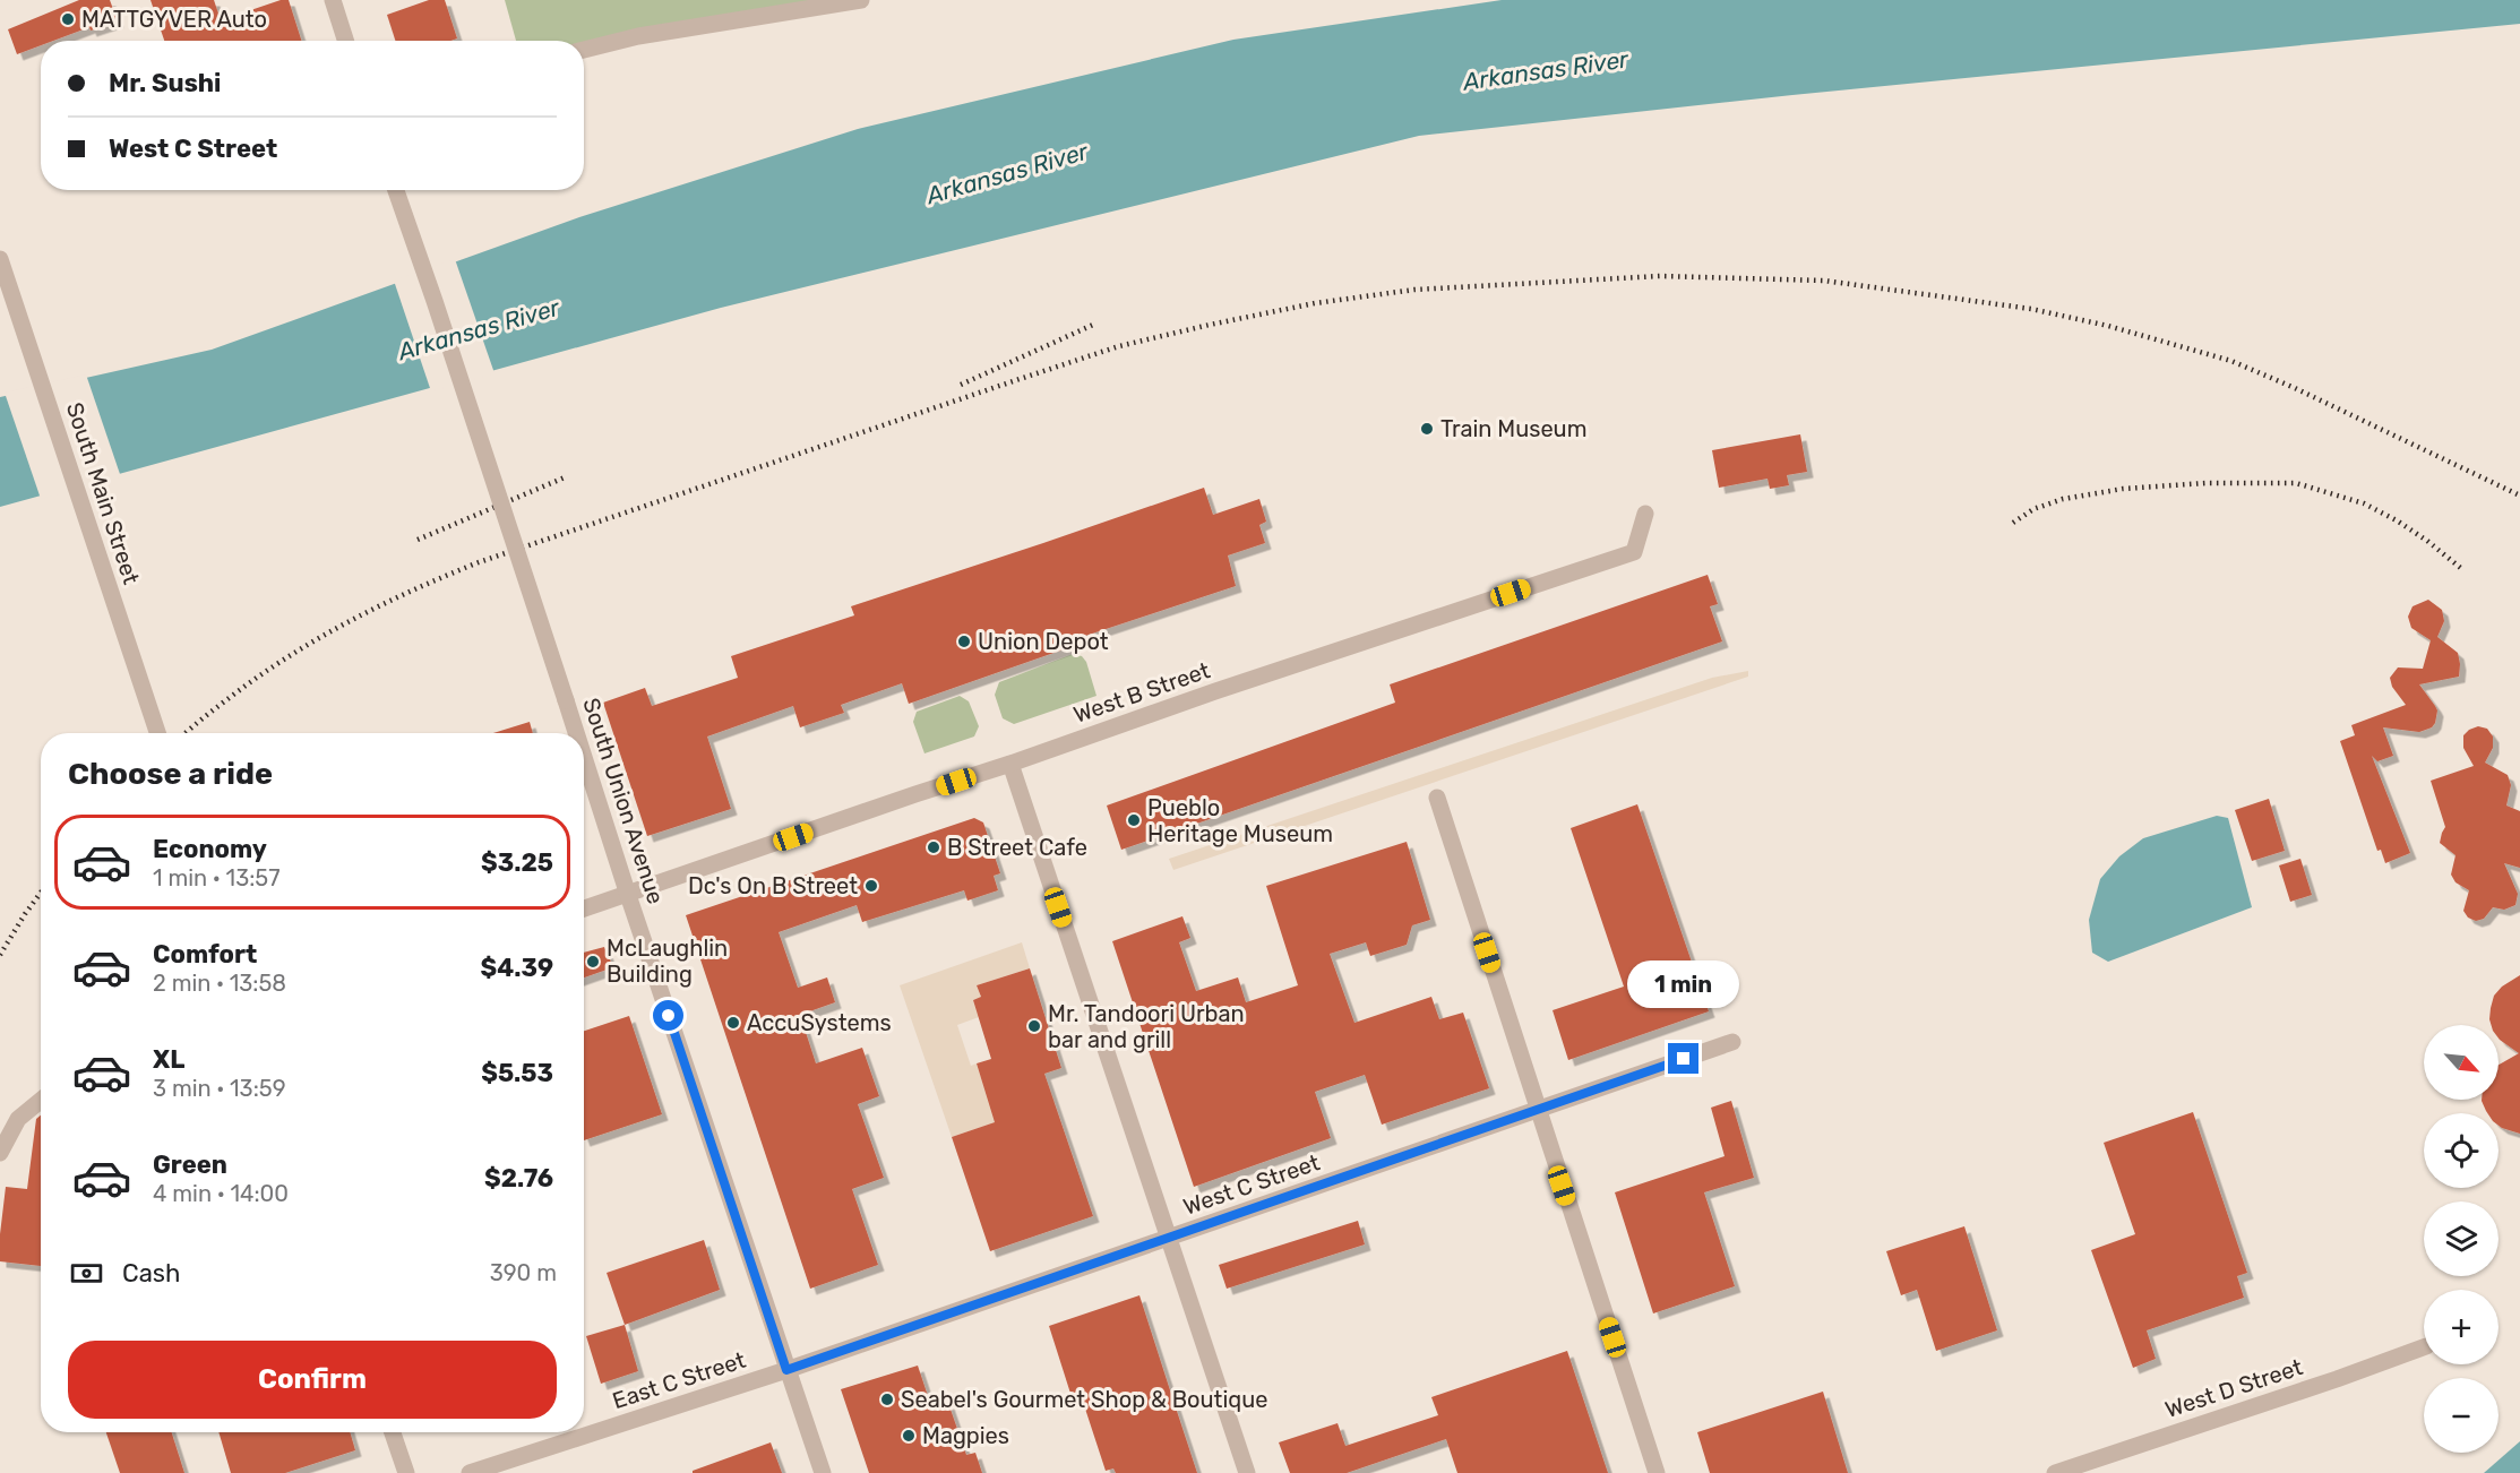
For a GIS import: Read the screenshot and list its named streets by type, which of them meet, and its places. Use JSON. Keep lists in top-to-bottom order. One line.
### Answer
{"streets":{"street":["South Main Street","West B Street","South Union Avenue","West C Street","East C Street","West D Street"]},"crossings":[["West B Street","South Union Avenue"],["South Union Avenue","West C Street"],["South Union Avenue","East C Street"],["West C Street","East C Street"]],"water":["Arkansas River"],"places":["MATTGYVER Auto","Train Museum","Union Depot","Pueblo Heritage Museum","B Street Cafe","Dc's On B Street","McLaughlin Building","AccuSystems","Mr. Tandoori Urban bar and grill","Seabel's Gourmet Shop & Boutique","Magpies"],"north":"bottom right","page":{"banner":["Mr. Sushi","West C Street"],"heading":"Choose a ride","list":[{"name":"Economy","note":"1 min · 13:57","value":"$3.25"},{"name":"Comfort","note":"2 min · 13:58","value":"$4.39"},{"name":"XL","note":"3 min · 13:59","value":"$5.53"},{"name":"Green","note":"4 min · 14:00","value":"$2.76"}],"bubble":"1 min","map_buttons":["+","−"],"pay":["Cash","390 m"],"buttons":"Confirm"}}
